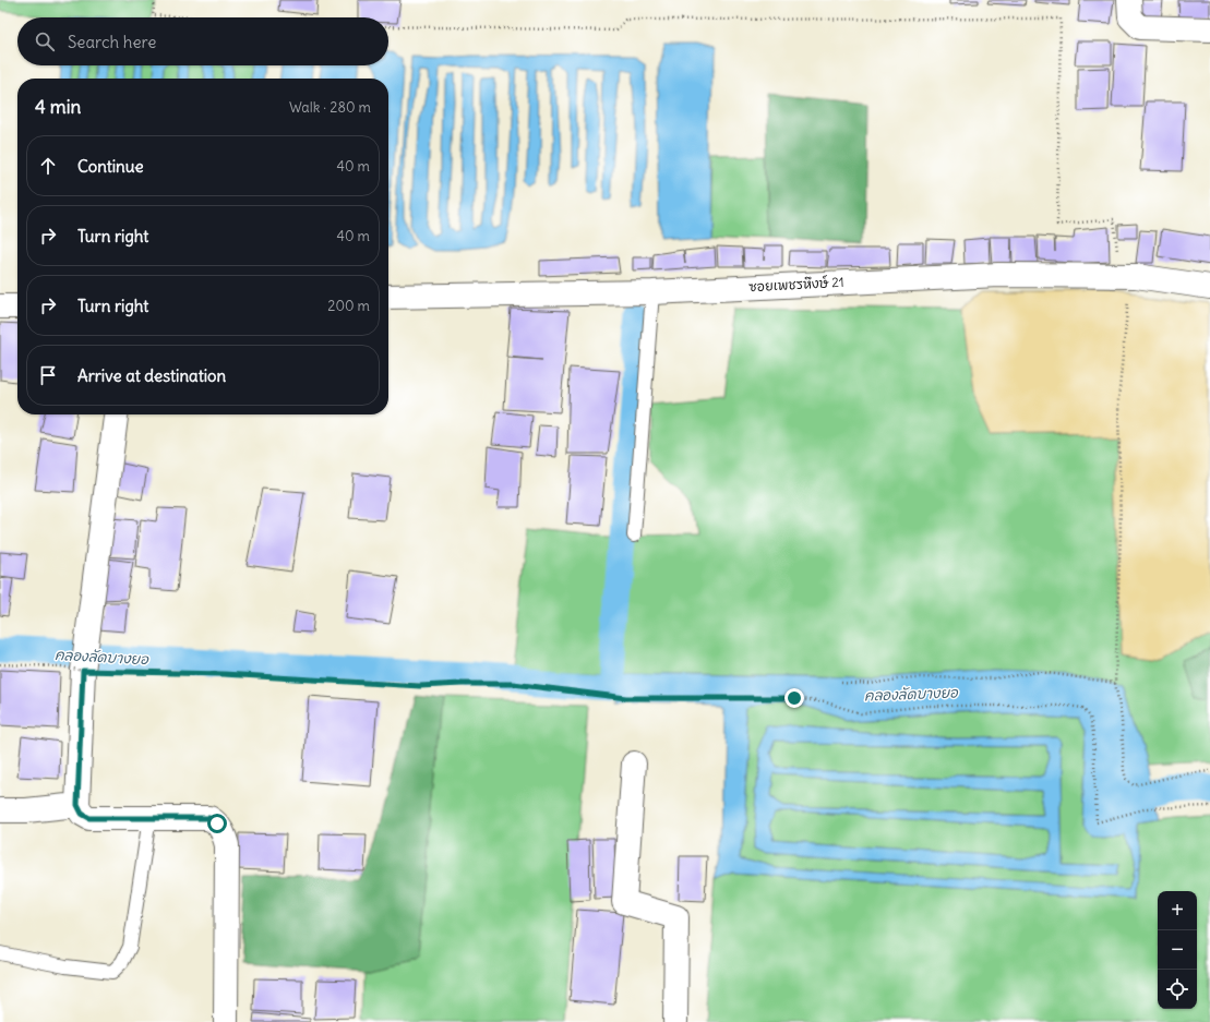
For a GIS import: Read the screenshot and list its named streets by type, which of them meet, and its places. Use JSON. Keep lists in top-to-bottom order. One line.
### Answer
{"streets":{"street":["ซอยเพชรหึงษ์ 21"]},"water":["คลองลัดบางยอ"],"page":{"search":"Search here","heading":["4 min","Walk · 280 m"],"list":[["Continue","40 m"],["Turn right","40 m"],["Turn right","200 m"],"Arrive at destination"],"map_buttons":["+","−"]}}
